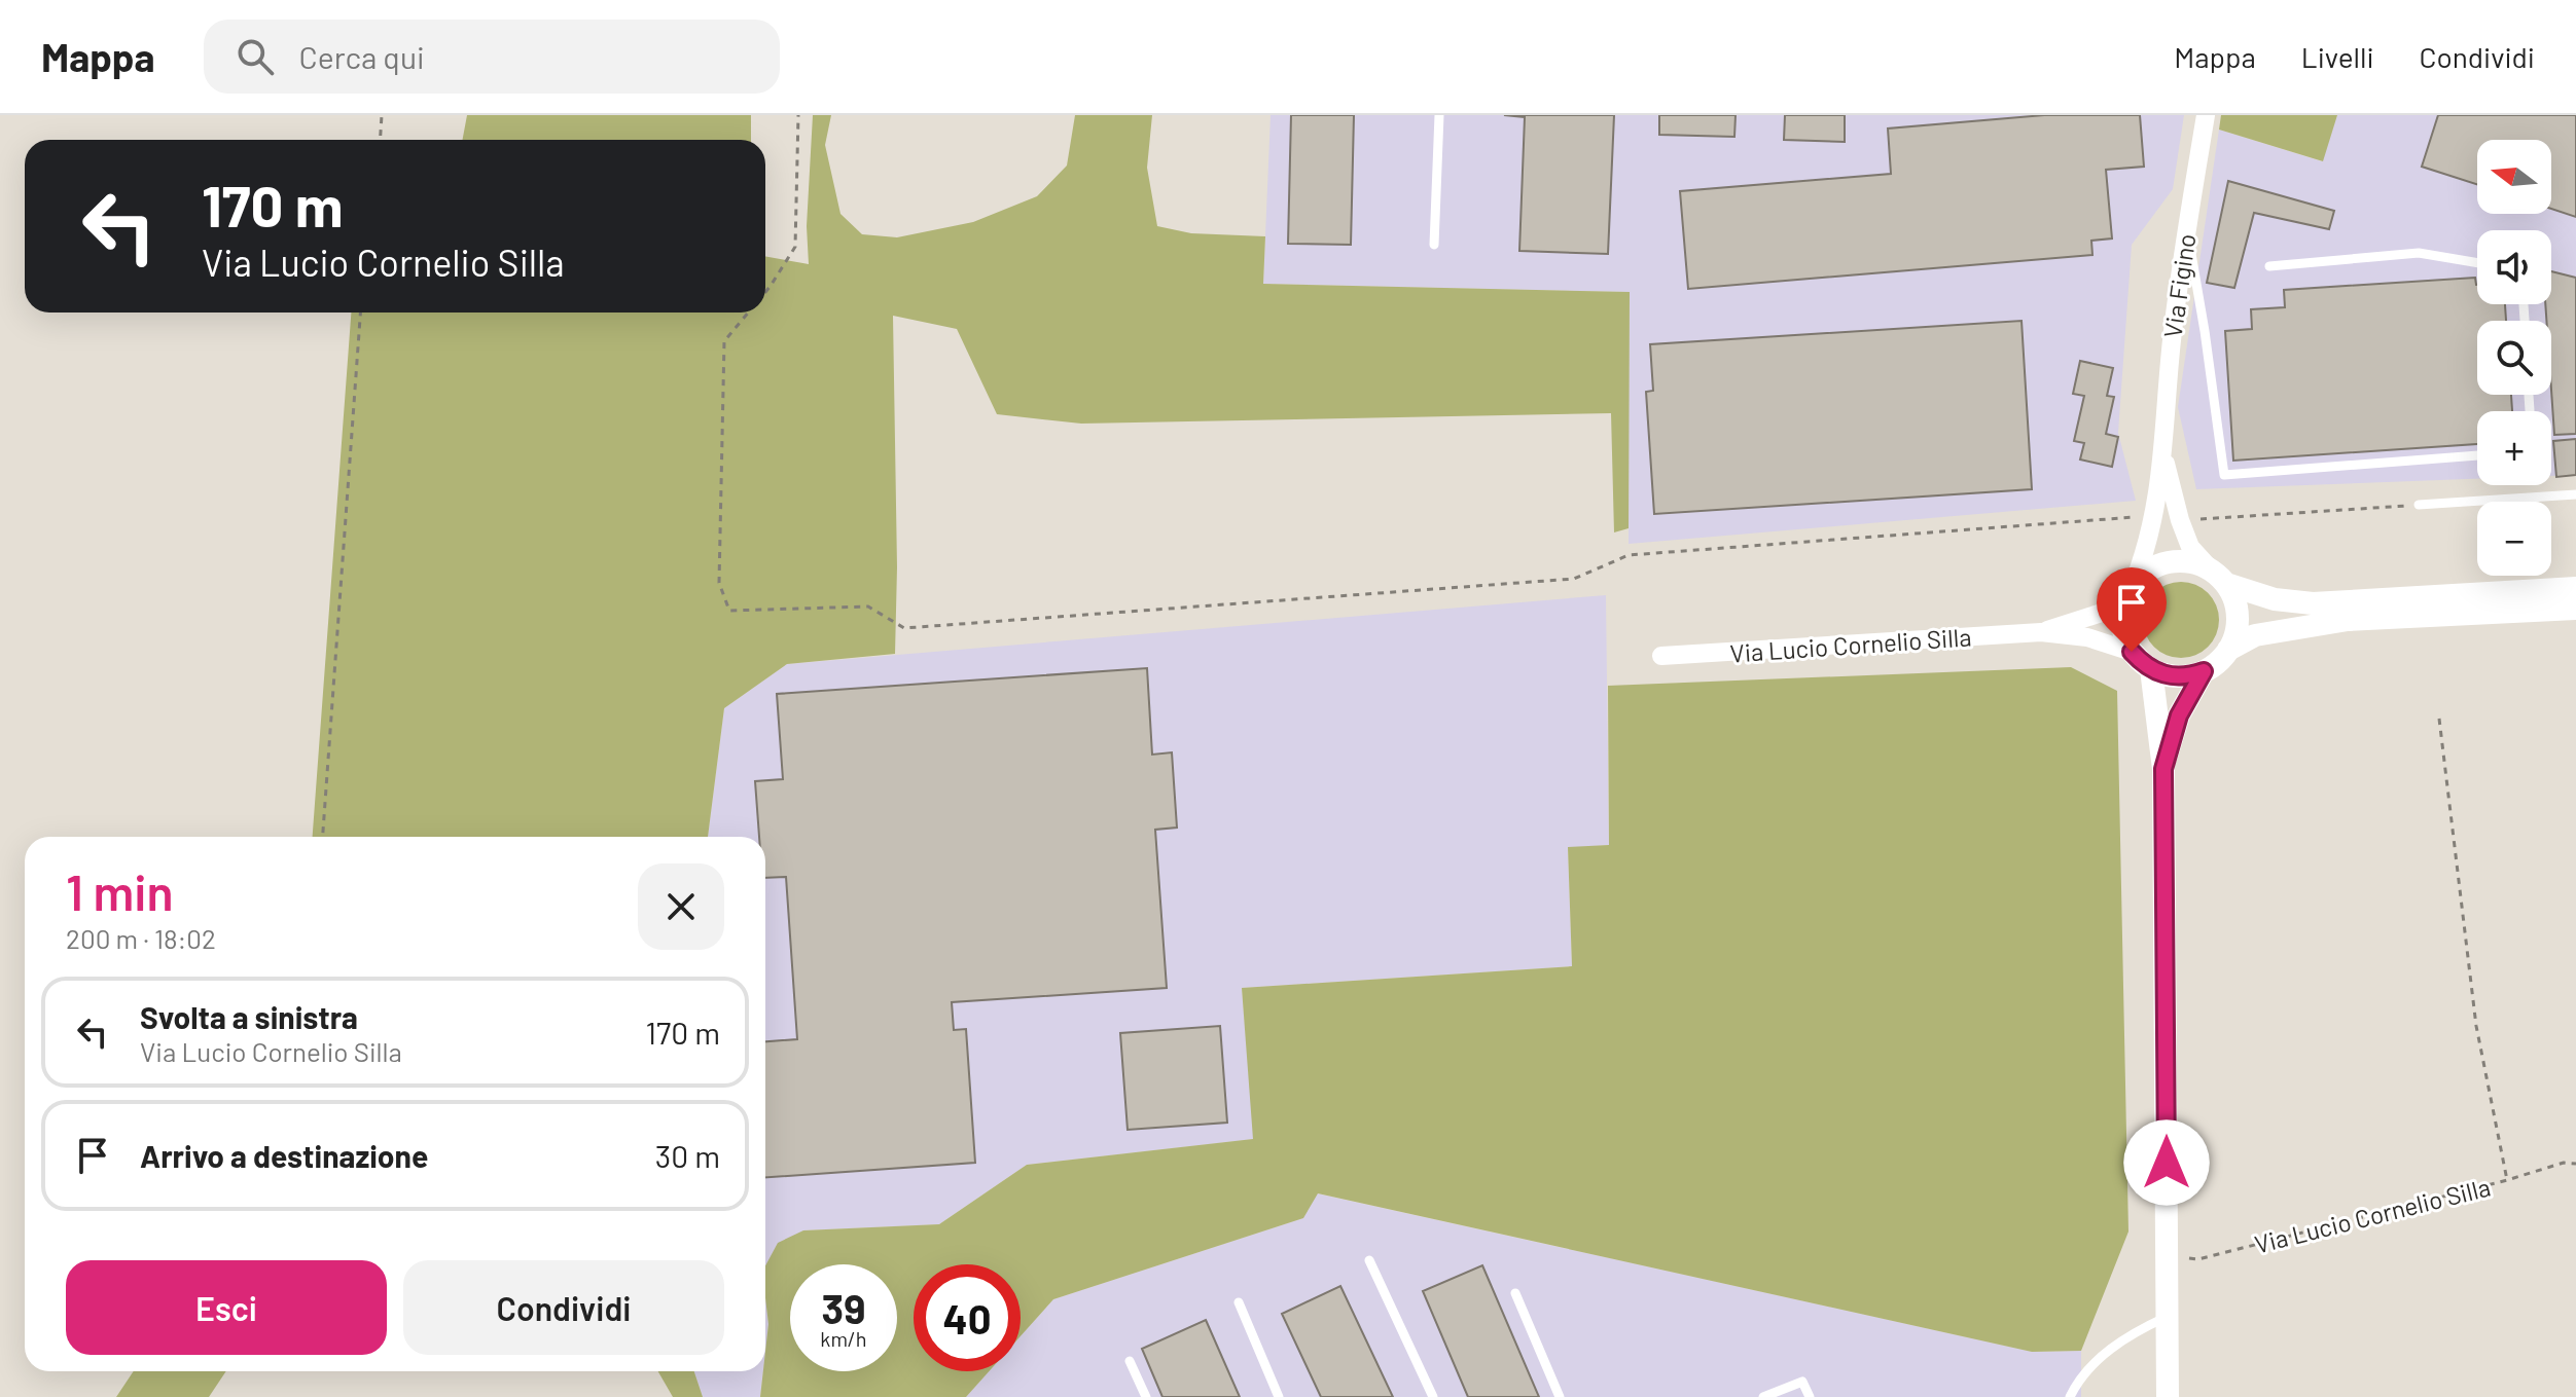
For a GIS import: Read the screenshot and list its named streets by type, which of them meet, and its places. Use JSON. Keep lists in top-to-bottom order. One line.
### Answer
{"streets":{"street":["Via Figino","Via Lucio Cornelio Silla"]},"crossings":[["Via Figino","Via Lucio Cornelio Silla"]],"north":"left","page":{"header":"Mappa","search":"Cerca qui","nav":["Mappa","Livelli","Condividi"],"map_buttons":["+","−"],"turn":["170 m","Via Lucio Cornelio Silla"],"heading":["1 min","200 m · 18:02"],"list":[{"name":"Svolta a sinistra","note":"Via Lucio Cornelio Silla","value":"170 m"},{"name":"Arrivo a destinazione","value":"30 m"}],"buttons":["Esci","Condividi"],"speed":"39 km/h","limit":"40"}}
